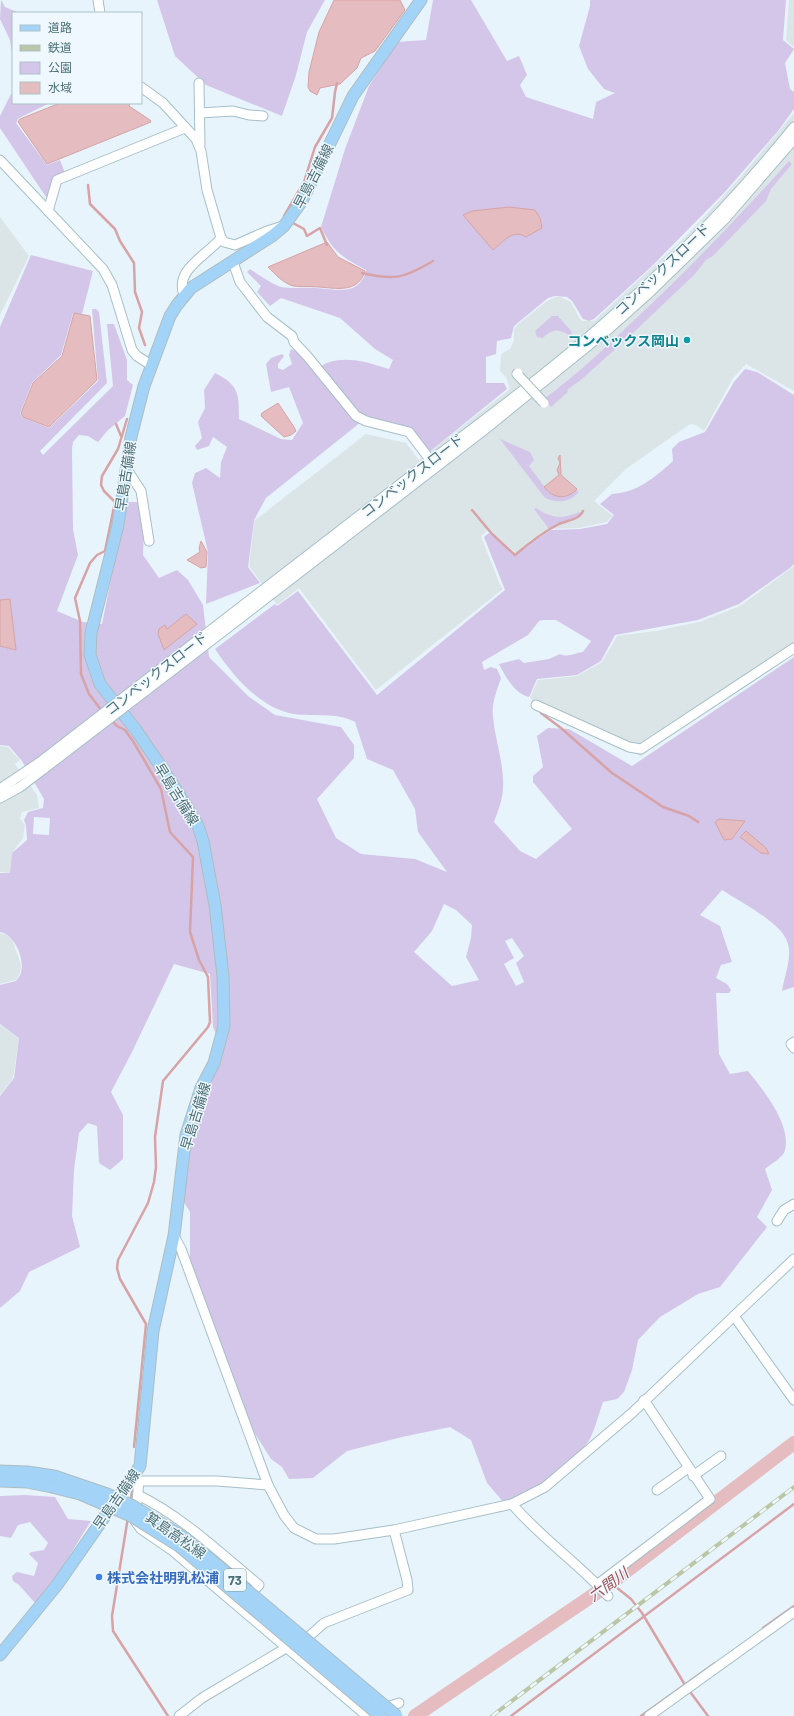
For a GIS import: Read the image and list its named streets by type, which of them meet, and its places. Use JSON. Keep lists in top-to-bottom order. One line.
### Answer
{"streets":{"main road":["早島吉備線","箕島高松線","73"],"street":["コンベックスロード"]},"water":["六間川"],"places":["コンベックス岡山","株式会社明乳松浦"],"legend":["道路","鉄道","公園","水域"]}
